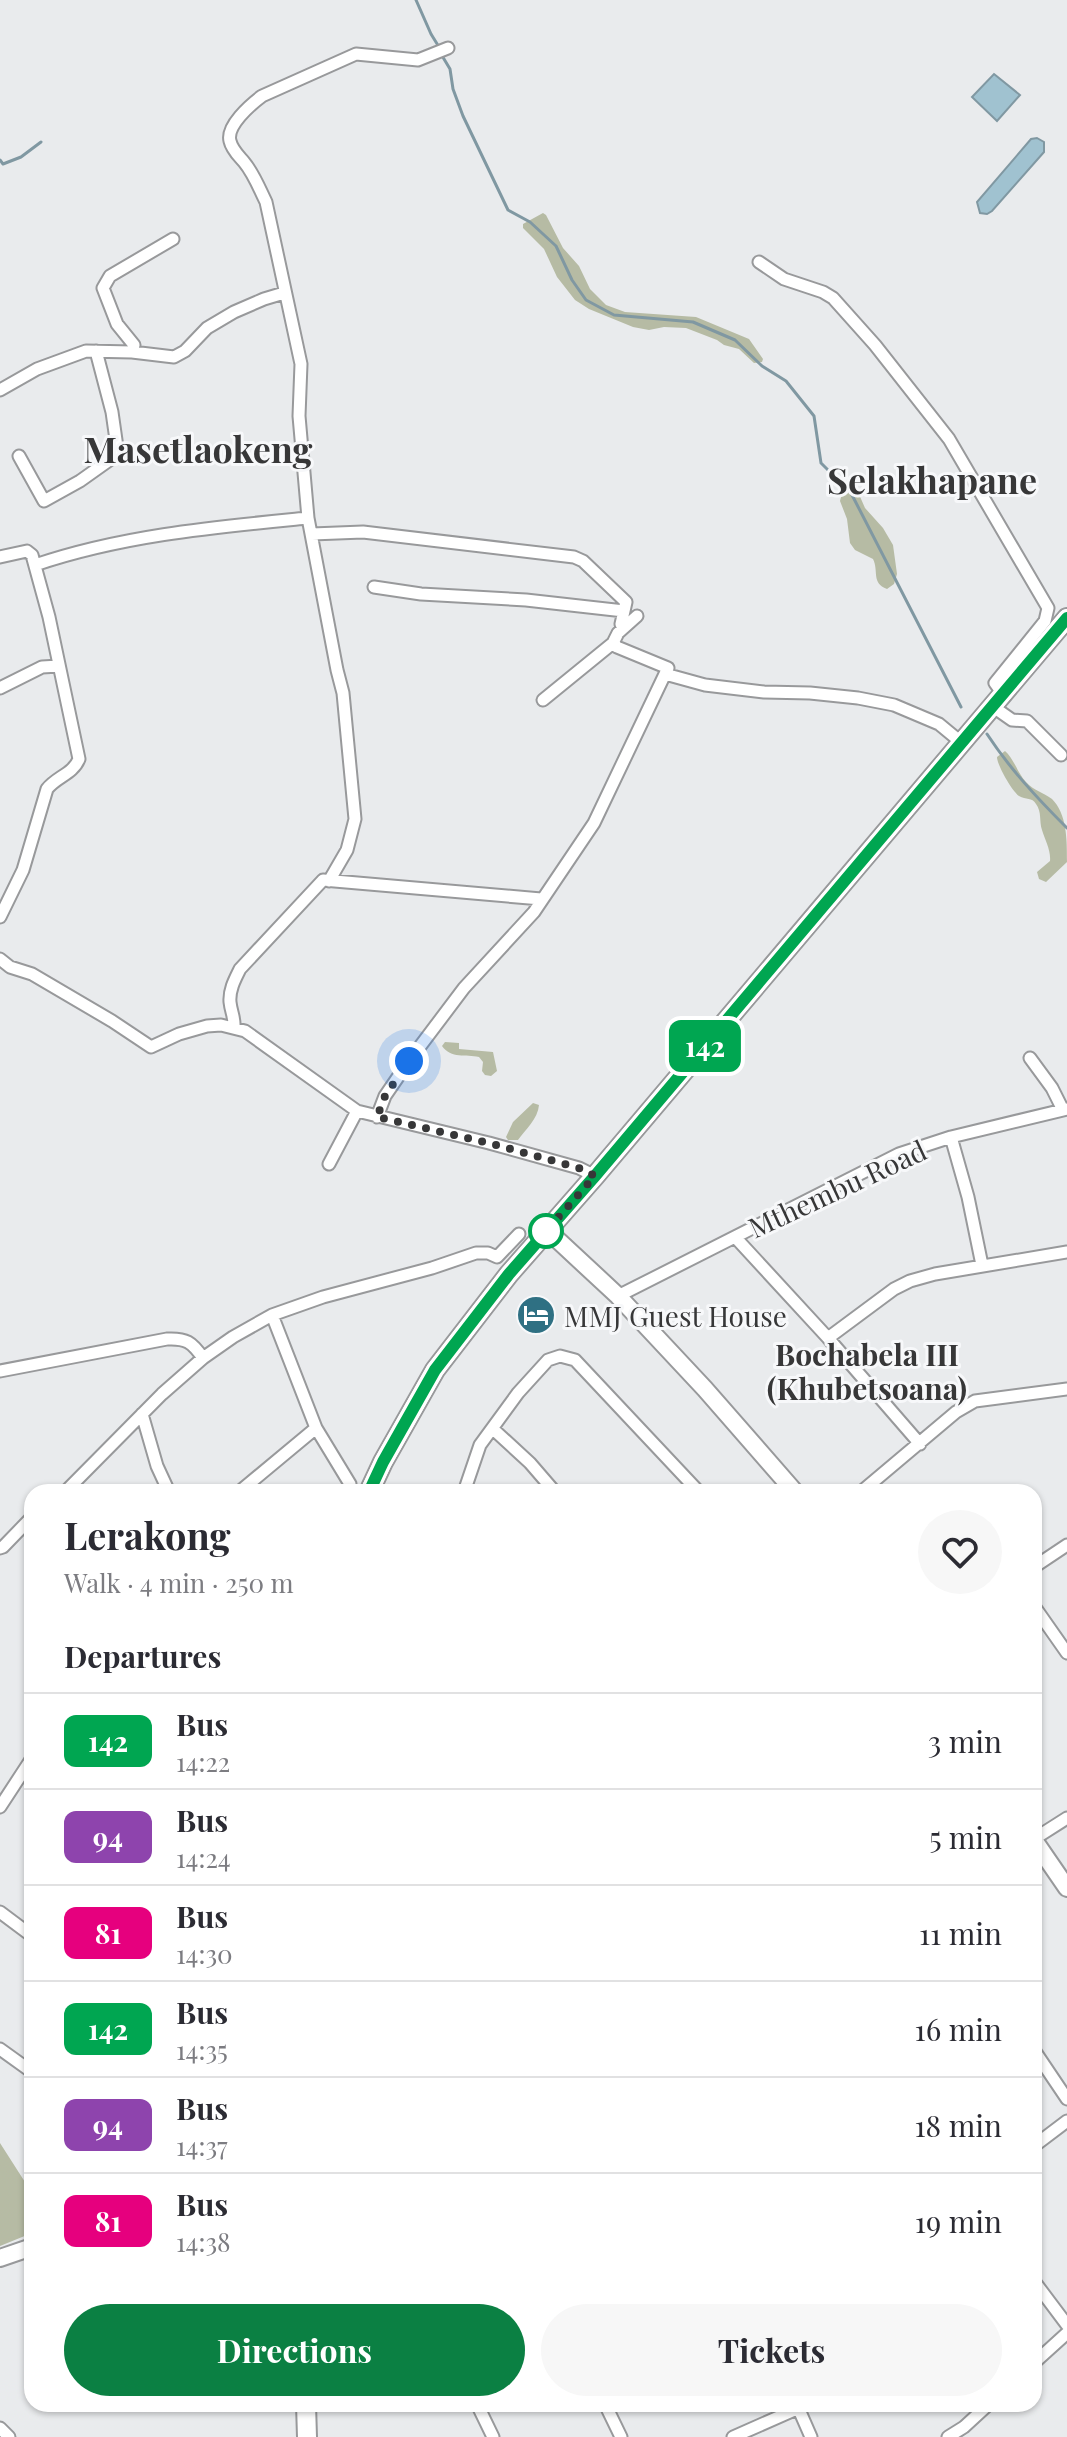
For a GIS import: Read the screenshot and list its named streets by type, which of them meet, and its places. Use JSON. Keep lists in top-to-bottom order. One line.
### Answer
{"streets":{"street":["Mthembu Road"]},"districts":["Masetlaokeng","Selakhapane","Bochabela III (Khubetsoana)"],"places":{"hotel":["MMJ Guest House"]},"lines":["bus line 142"],"page":{"on_map":"142","heading":[["Lerakong","Walk · 4 min · 250 m"],"Departures"],"list":[{"mark":"142","name":"Bus","note":"14:22","value":"3 min"},{"mark":"94","name":"Bus","note":"14:24","value":"5 min"},{"mark":"81","name":"Bus","note":"14:30","value":"11 min"},{"mark":"142","name":"Bus","note":"14:35","value":"16 min"},{"mark":"94","name":"Bus","note":"14:37","value":"18 min"},{"mark":"81","name":"Bus","note":"14:38","value":"19 min"}],"buttons":["Directions","Tickets"]}}
